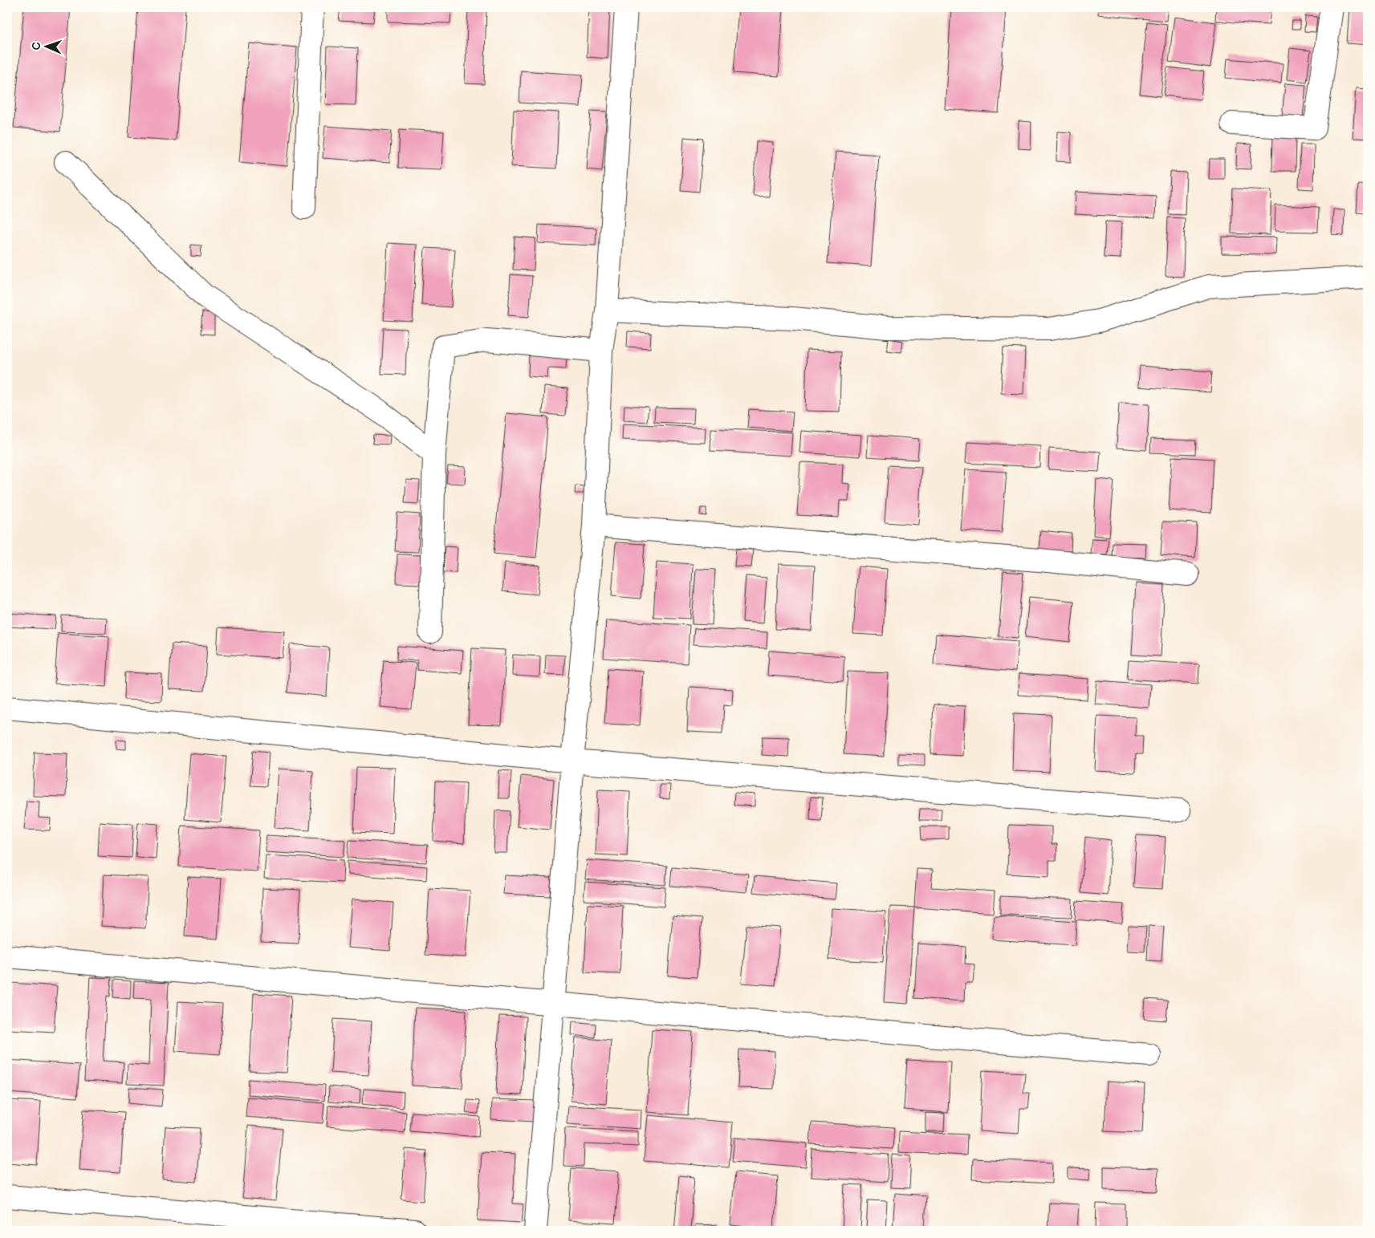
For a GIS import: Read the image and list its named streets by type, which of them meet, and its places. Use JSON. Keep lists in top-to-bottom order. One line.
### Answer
{"north":"left"}
